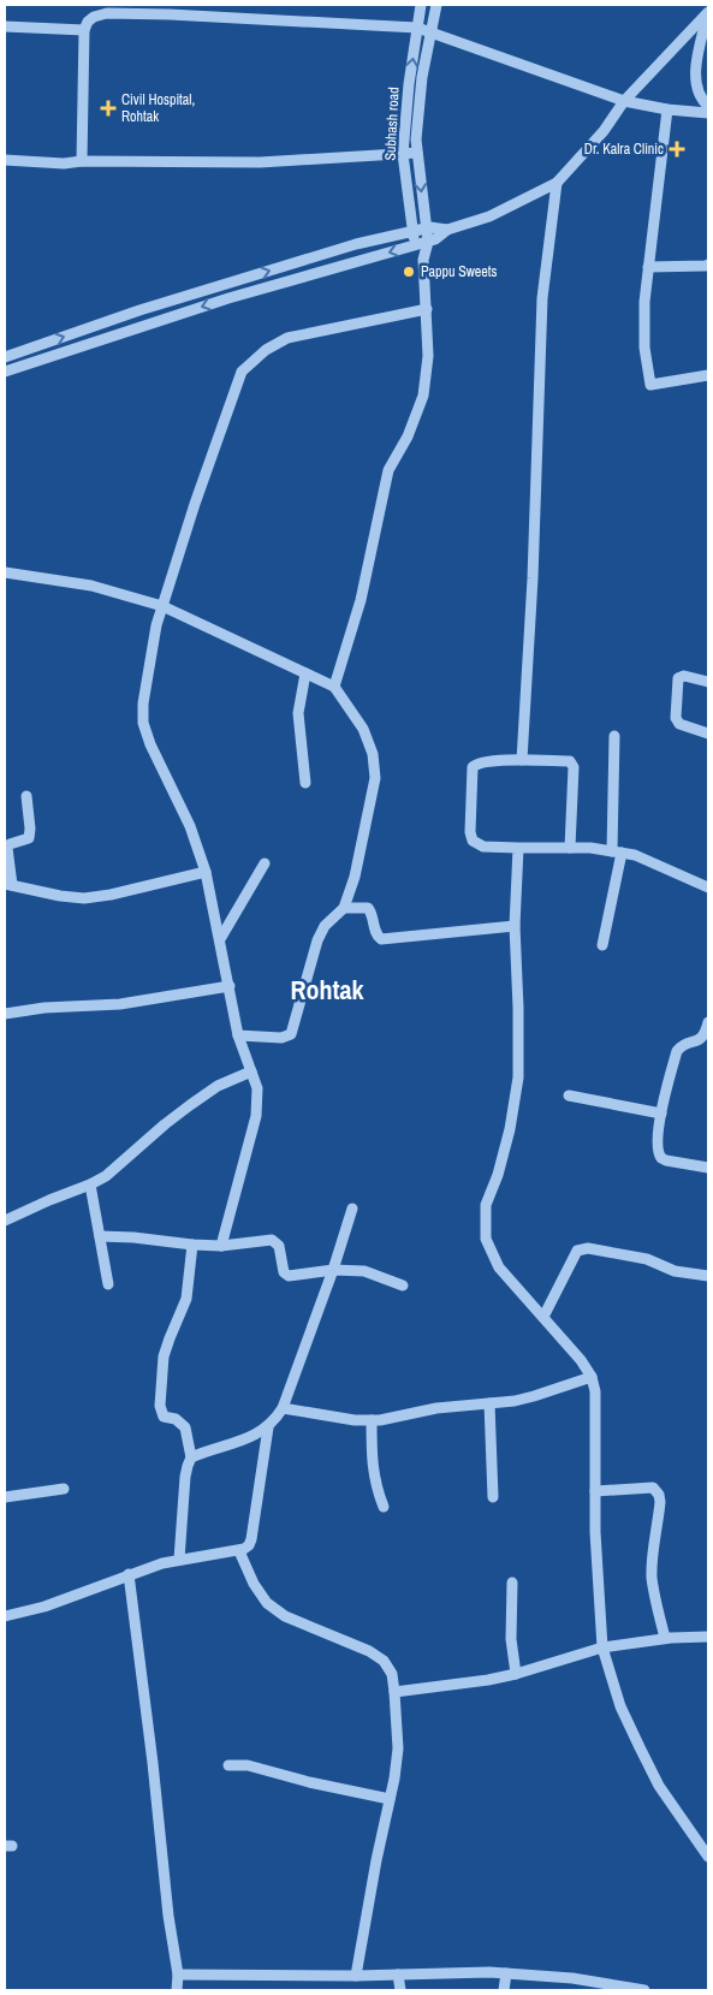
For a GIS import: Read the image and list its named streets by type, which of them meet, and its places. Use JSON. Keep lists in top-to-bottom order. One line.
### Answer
{"streets":{"street":["Subhash road"]},"districts":["Rohtak"],"places":{"health":["Civil Hospital, Rohtak","Dr. Kalra Clinic"],"other":["Pappu Sweets"]}}
